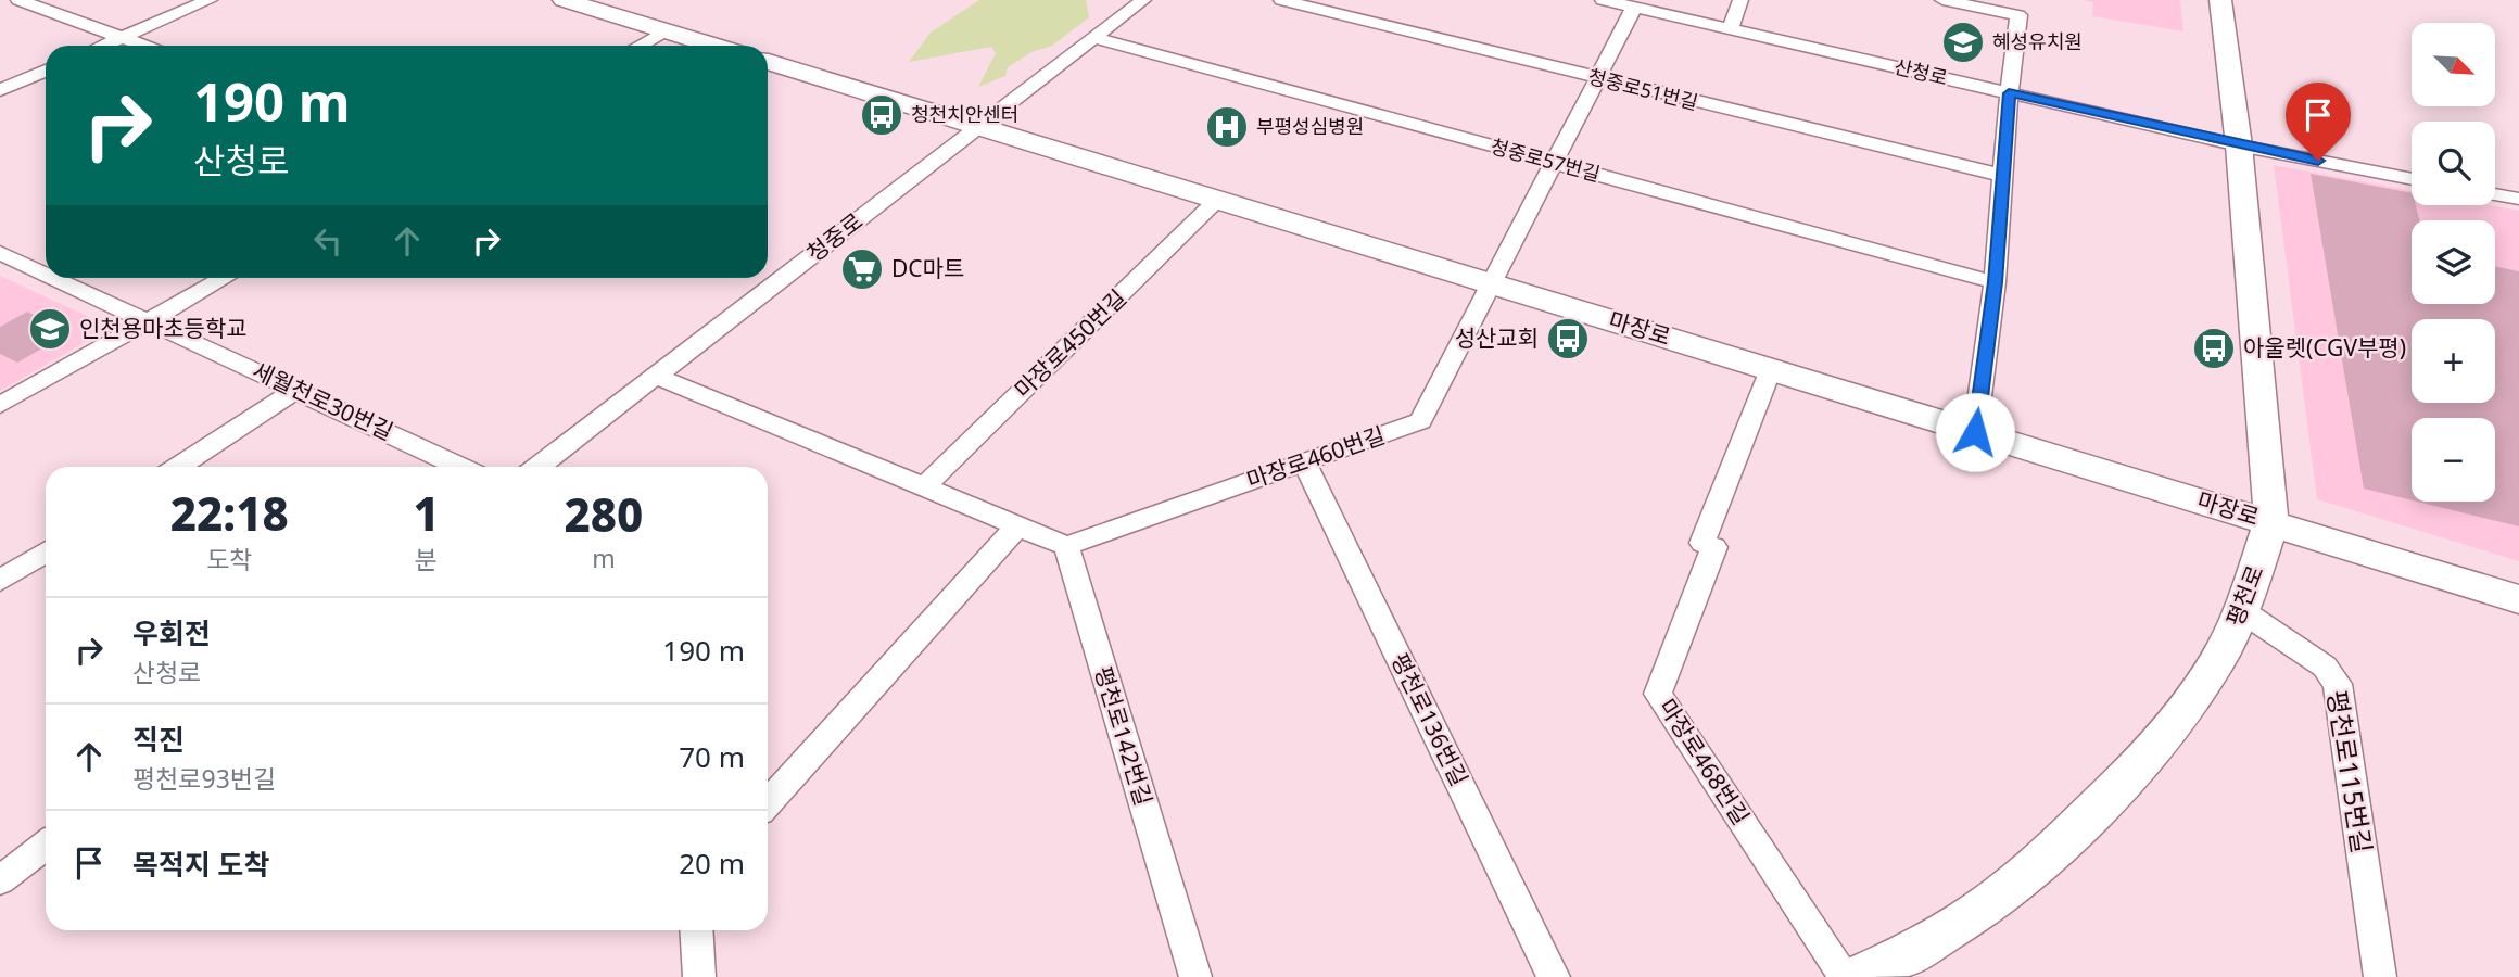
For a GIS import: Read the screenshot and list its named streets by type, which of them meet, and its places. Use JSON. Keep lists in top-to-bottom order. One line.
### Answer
{"streets":{"main road":["마장로","평천로"],"street":["산청로","청중로51번길","청중로57번길","청중로","마장로450번길","세월천로30번길","마장로460번길","평천로136번길","평천로142번길","마장로468번길","평천로115번길"]},"crossings":[["산청로","마장로460번길"],["산청로","평천로"],["청중로51번길","마장로460번길"],["청중로57번길","청중로"],["청중로57번길","마장로460번길"],["청중로","마장로"],["마장로","마장로450번길"],["마장로","마장로460번길"],["마장로","평천로"],["마장로","마장로468번길"],["마장로460번길","평천로136번길"],["마장로460번길","평천로142번길"],["평천로","평천로115번길"]],"places":{"school or university":["혜성유치원","인천용마초등학교"],"bus stop":["청천치안센터","성산교회","아울렛(CGV부평)"],"hospital":["부평성심병원"],"supermarket":["DC마트"]},"north":"bottom right","page":{"map_buttons":["+","−"],"turn":["190 m","산청로"],"eta":["22:18","도착","1","분","280","m"],"list":[{"name":"우회전","note":"산청로","value":"190 m"},{"name":"직진","note":"평천로93번길","value":"70 m"},{"name":"목적지 도착","value":"20 m"}]}}
